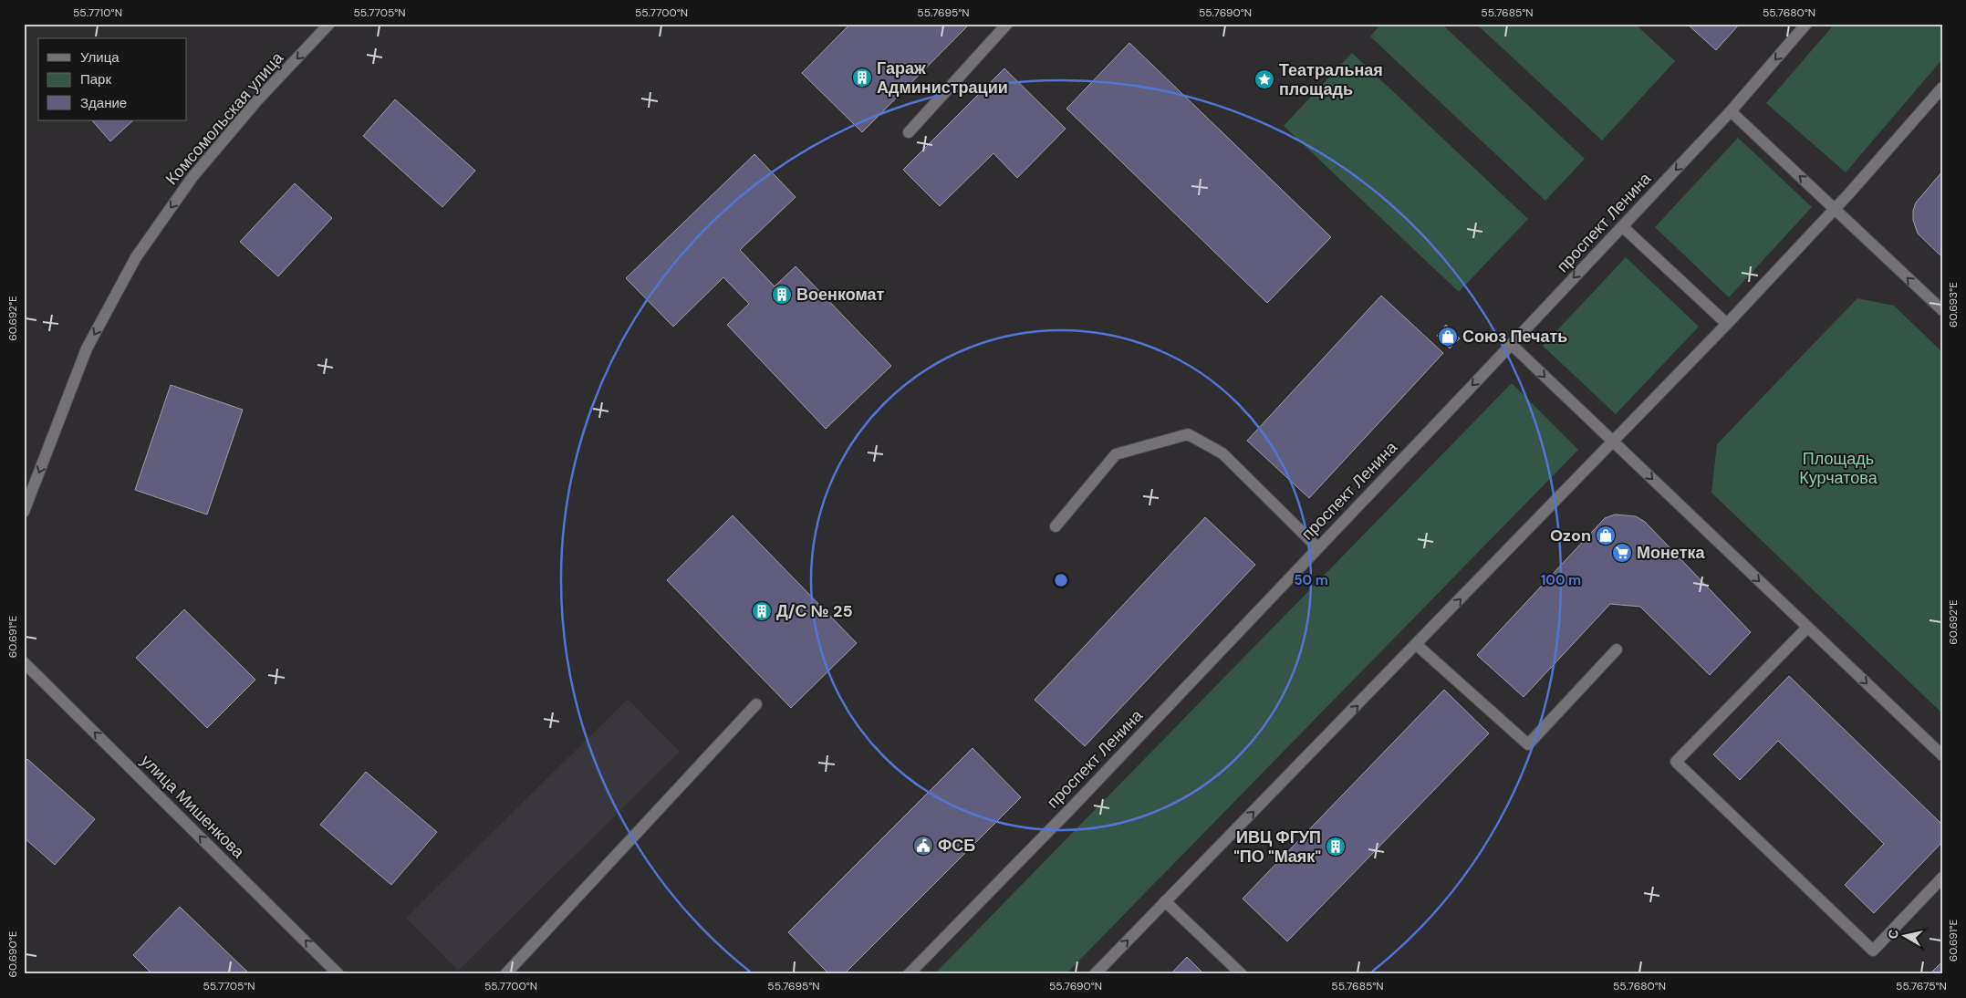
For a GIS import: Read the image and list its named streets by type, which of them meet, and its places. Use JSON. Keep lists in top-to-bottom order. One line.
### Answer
{"streets":{"street":["Комсомольская улица","проспект Ленина","улица Мишенкова"]},"one_way":["Комсомольская улица","проспект Ленина","улица Мишенкова"],"parks":["Площадь Курчатова"],"places":{"building":["Гараж Администрации","Военкомат","Д/С № 25","ИВЦ ФГУП \"ПО \"Маяк\""],"place":["Театральная площадь"],"shop":["Союз Печать","Ozon"],"supermarket":["Монетка"],"public building":["ФСБ"]},"legend":["Улица","Парк","Здание"],"north":"left","coordinates":["55.7710°N","55.7705°N","55.7700°N","55.7695°N","55.7690°N","55.7685°N","55.7680°N","60.693°E","60.692°E","60.691°E","60.690°E","55.7675°N"],"rings":["50 m","100 m"]}
